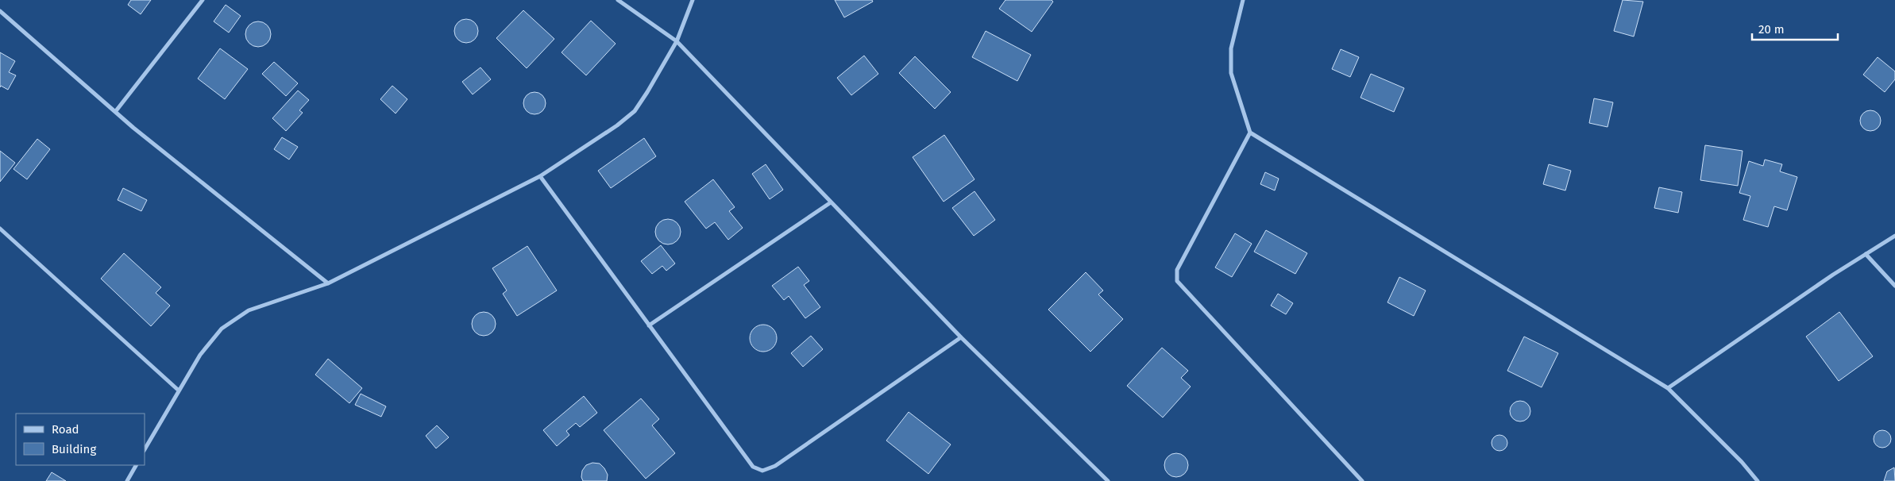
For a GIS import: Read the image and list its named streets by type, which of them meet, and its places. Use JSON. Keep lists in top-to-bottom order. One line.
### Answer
{"legend":["Road","Building"],"scale_bar":"20 m"}
